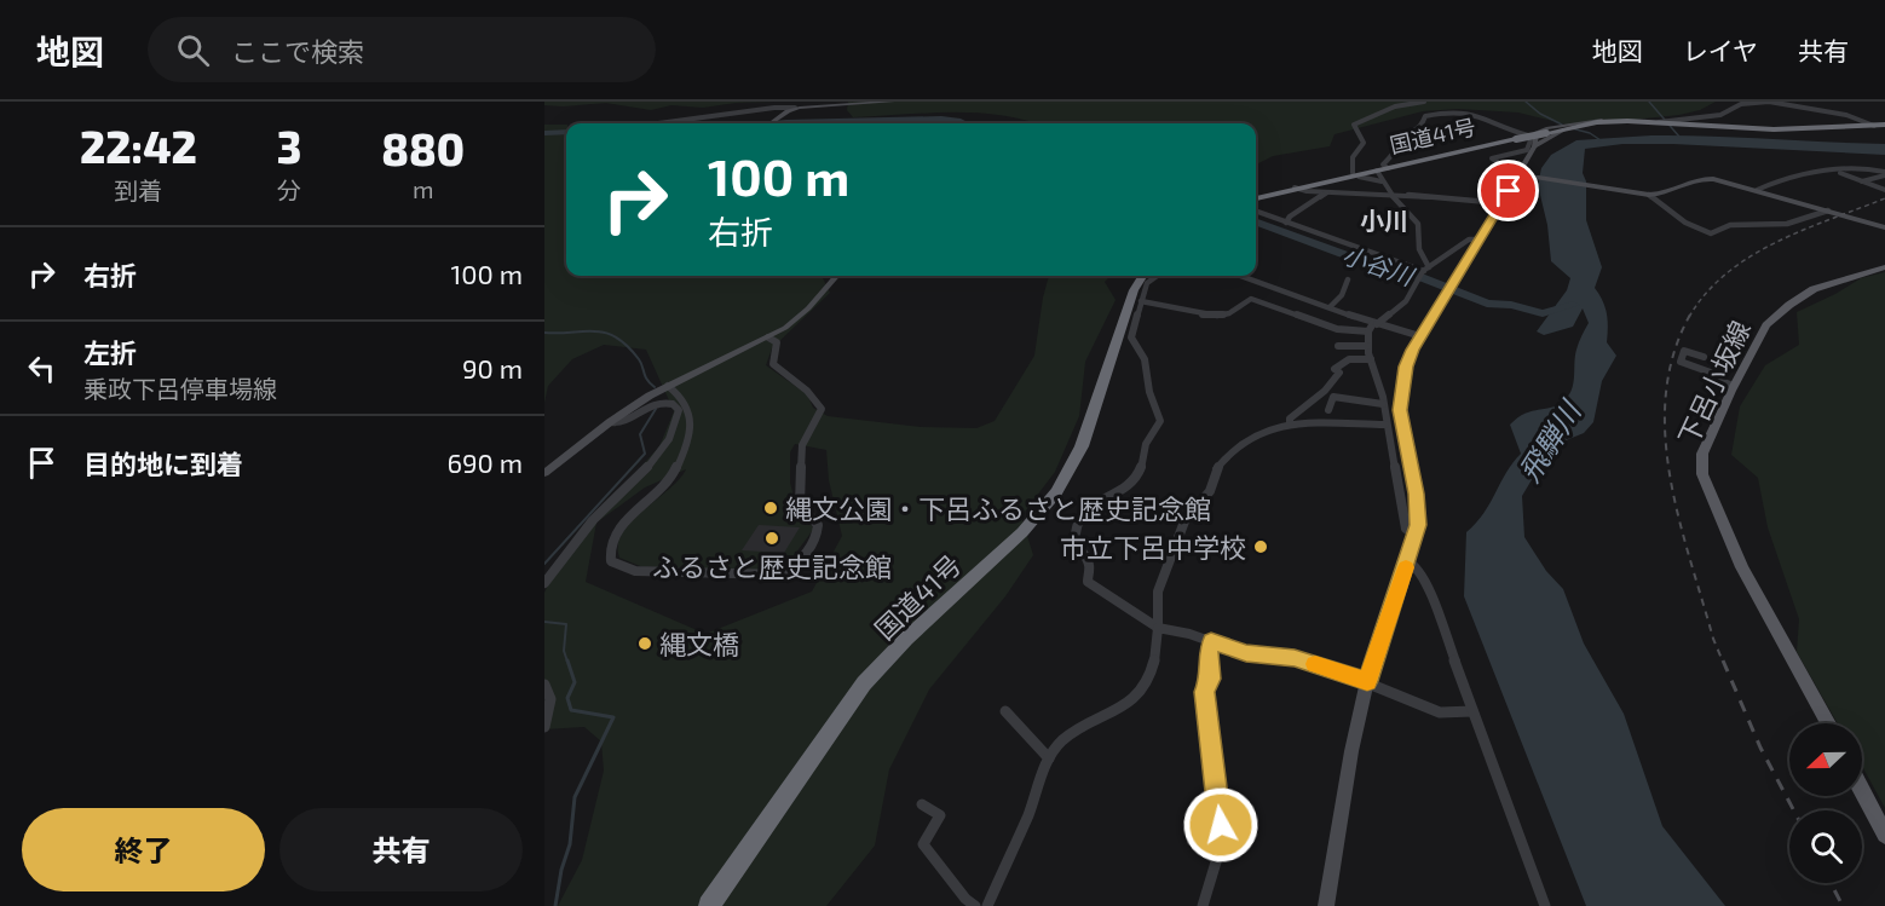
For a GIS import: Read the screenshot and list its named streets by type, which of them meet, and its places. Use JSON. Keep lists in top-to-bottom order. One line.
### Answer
{"streets":{"highway":["国道41号"],"main road":["下呂小坂線"]},"districts":["小川"],"water":["小谷川","飛騨川"],"places":["縄文公園・下呂ふるさと歴史記念館","ふるさと歴史記念館","市立下呂中学校","縄文橋"],"north":"left","page":{"header":"地図","search":"ここで検索","nav":["地図","レイヤ","共有"],"eta":["22:42","到着","3","分","880","m"],"turn":["100 m","右折"],"list":[{"name":"右折","value":"100 m"},{"name":"左折","note":"乗政下呂停車場線","value":"90 m"},{"name":"目的地に到着","value":"690 m"}],"buttons":["終了","共有"]}}
